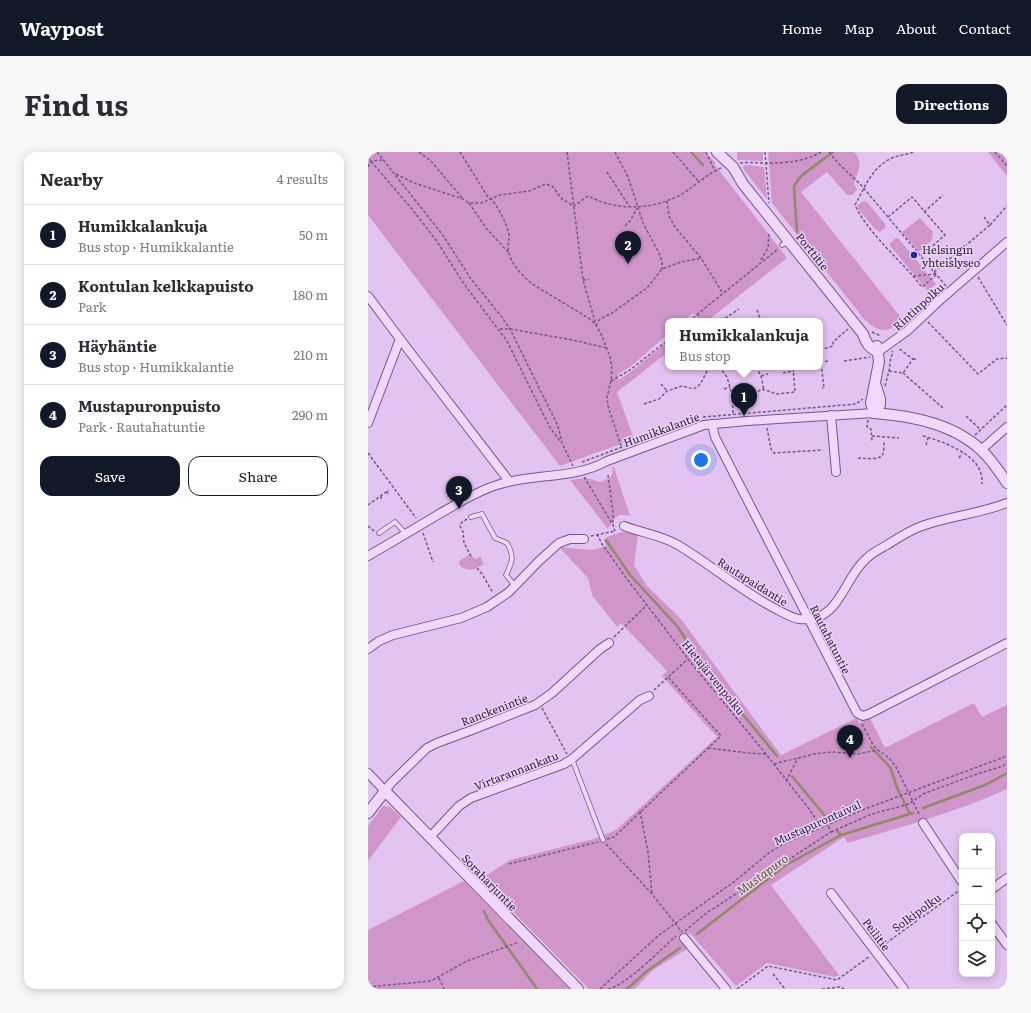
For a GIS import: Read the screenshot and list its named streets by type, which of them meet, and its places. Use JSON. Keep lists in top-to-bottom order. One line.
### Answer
{"streets":{"street":["Porttitie","Rintinpolku","Humikkalantie","Rautapaidantie","Rautahatuntie","Ranckenintie","Virtarannankatu","Soraharjuntie","Peilitie"],"path":["Hietajärvenpolku","Mustapurontaival","Solkipolku"]},"crossings":[["Porttitie","Rintinpolku"],["Humikkalantie","Rautahatuntie"],["Rautapaidantie","Rautahatuntie"],["Hietajärvenpolku","Mustapurontaival"],["Ranckenintie","Soraharjuntie"],["Virtarannankatu","Soraharjuntie"],["Solkipolku","Peilitie"]],"water":["Mustapuro"],"places":["Helsingin yhteislyseo"],"page":{"header":"Waypost","nav":["Home","Map","About","Contact"],"title":"Find us","buttons":["Directions",["Save","Share"]],"heading":["Nearby","4 results"],"list":[{"mark":"1","name":"Humikkalankuja","note":"Bus stop · Humikkalantie","value":"50 m"},{"mark":"2","name":"Kontulan kelkkapuisto","note":"Park","value":"180 m"},{"mark":"3","name":"Häyhäntie","note":"Bus stop · Humikkalantie","value":"210 m"},{"mark":"4","name":"Mustapuronpuisto","note":"Park · Rautahatuntie","value":"290 m"}],"pins":["2","1","3","4"],"popup":["Humikkalankuja","Bus stop"],"map_buttons":["+","−"]}}
